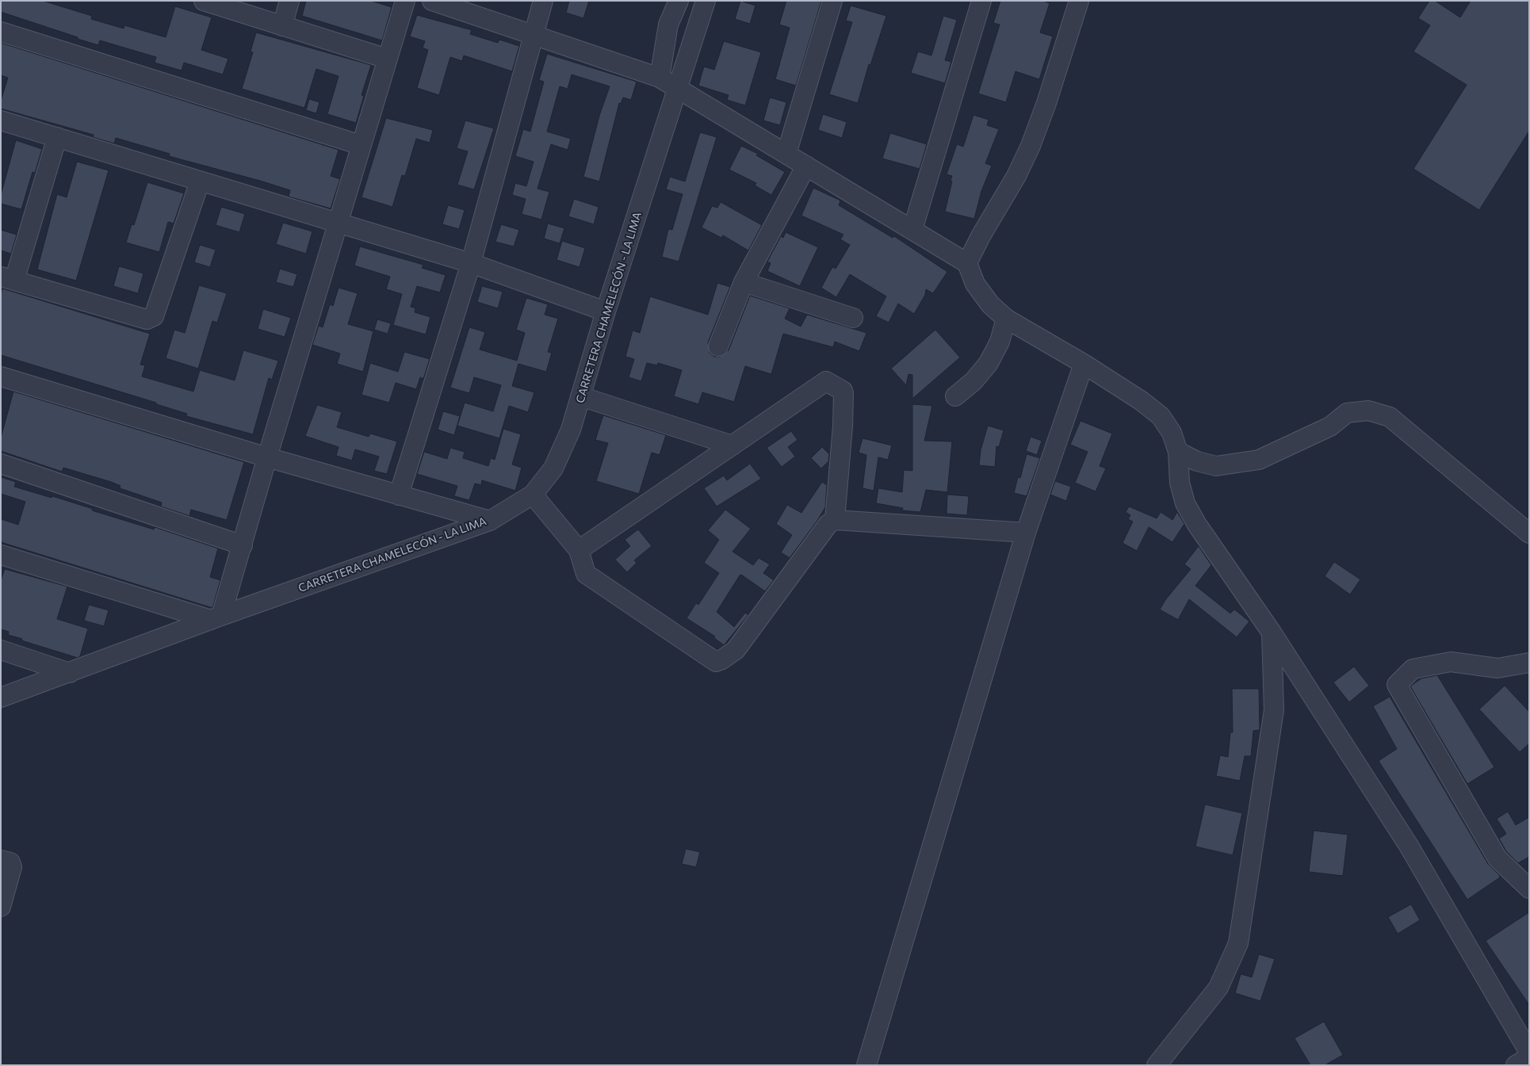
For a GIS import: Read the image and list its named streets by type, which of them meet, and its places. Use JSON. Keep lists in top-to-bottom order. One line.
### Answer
{"streets":{"street":["CARRETERA CHAMELECÓN - LA LIMA"]}}
